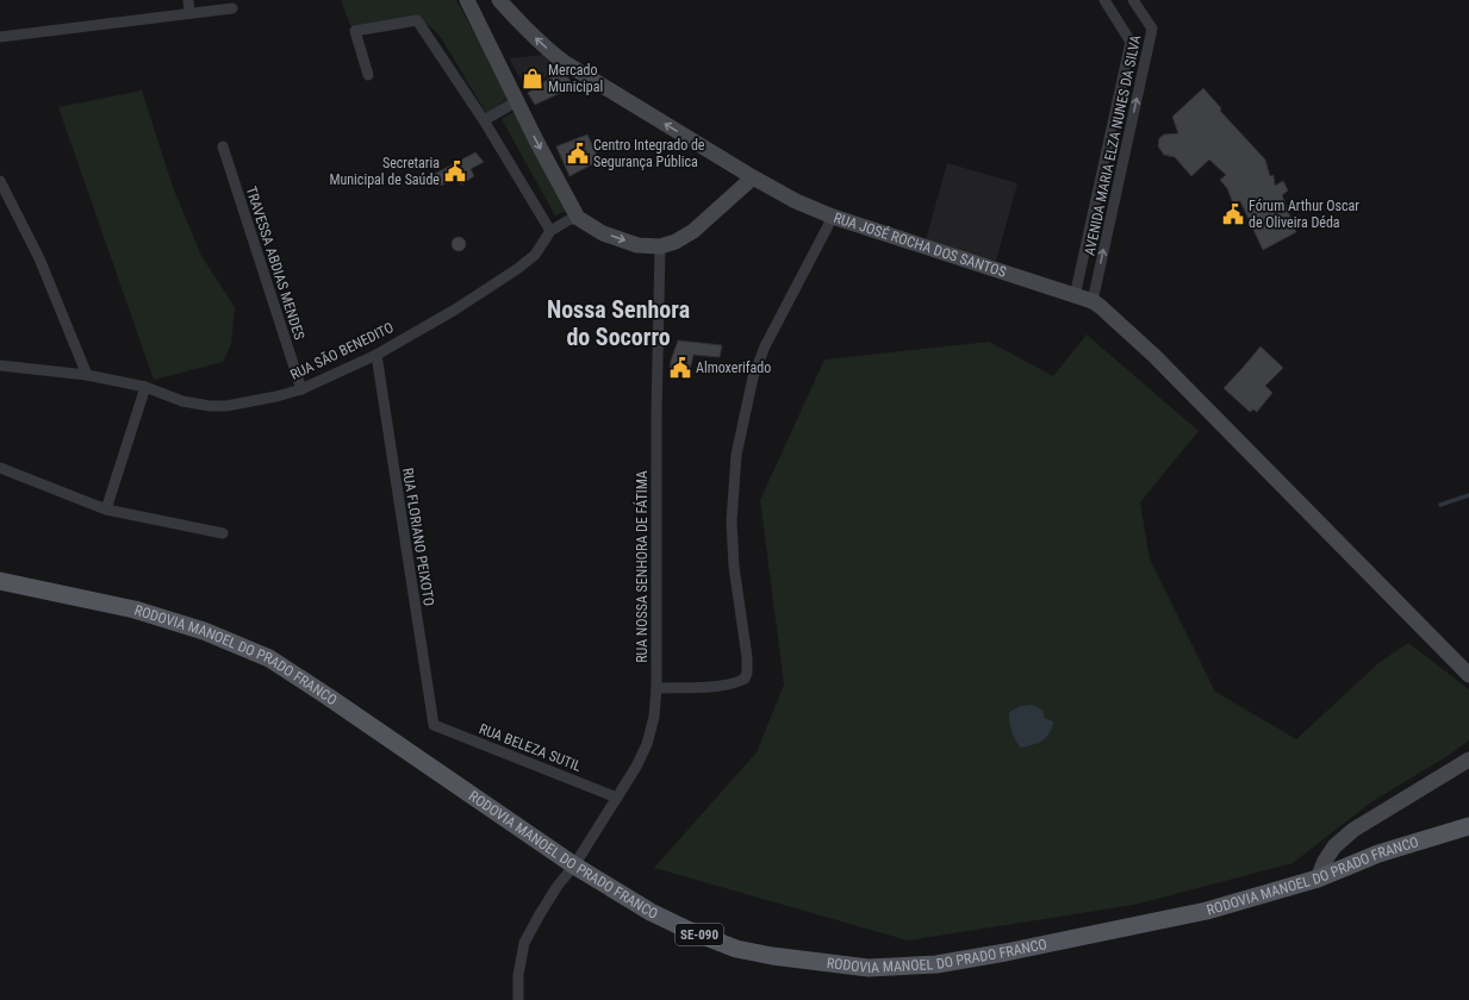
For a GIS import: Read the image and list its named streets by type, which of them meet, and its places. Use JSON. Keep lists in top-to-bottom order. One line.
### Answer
{"streets":{"main road":["RODOVIA MANOEL DO PRADO FRANCO","SE-090"],"street":["AVENIDA MARIA ELZA NUNES DA SILVA","RUA JOSÉ ROCHA DOS SANTOS","TRAVESSA ABDIAS MENDES","RUA SÃO BENEDITO","RUA FLORIANO PEIXOTO","RUA NOSSA SENHORA DE FÁTIMA","RUA BELEZA SUTIL"]},"crossings":[["AVENIDA MARIA ELZA NUNES DA SILVA","RUA JOSÉ ROCHA DOS SANTOS"],["TRAVESSA ABDIAS MENDES","RUA SÃO BENEDITO"],["RUA SÃO BENEDITO","RUA FLORIANO PEIXOTO"],["RUA FLORIANO PEIXOTO","RUA BELEZA SUTIL"],["RUA NOSSA SENHORA DE FÁTIMA","RODOVIA MANOEL DO PRADO FRANCO"],["RUA NOSSA SENHORA DE FÁTIMA","RUA BELEZA SUTIL"]],"districts":["Nossa Senhora do Socorro"],"places":{"shop":["Mercado Municipal"],"public building":["Centro Integrado de Segurança Pública","Secretaria Municipal de Saúde","Fórum Arthur Oscar de Oliveira Déda","Almoxerifado"]}}
